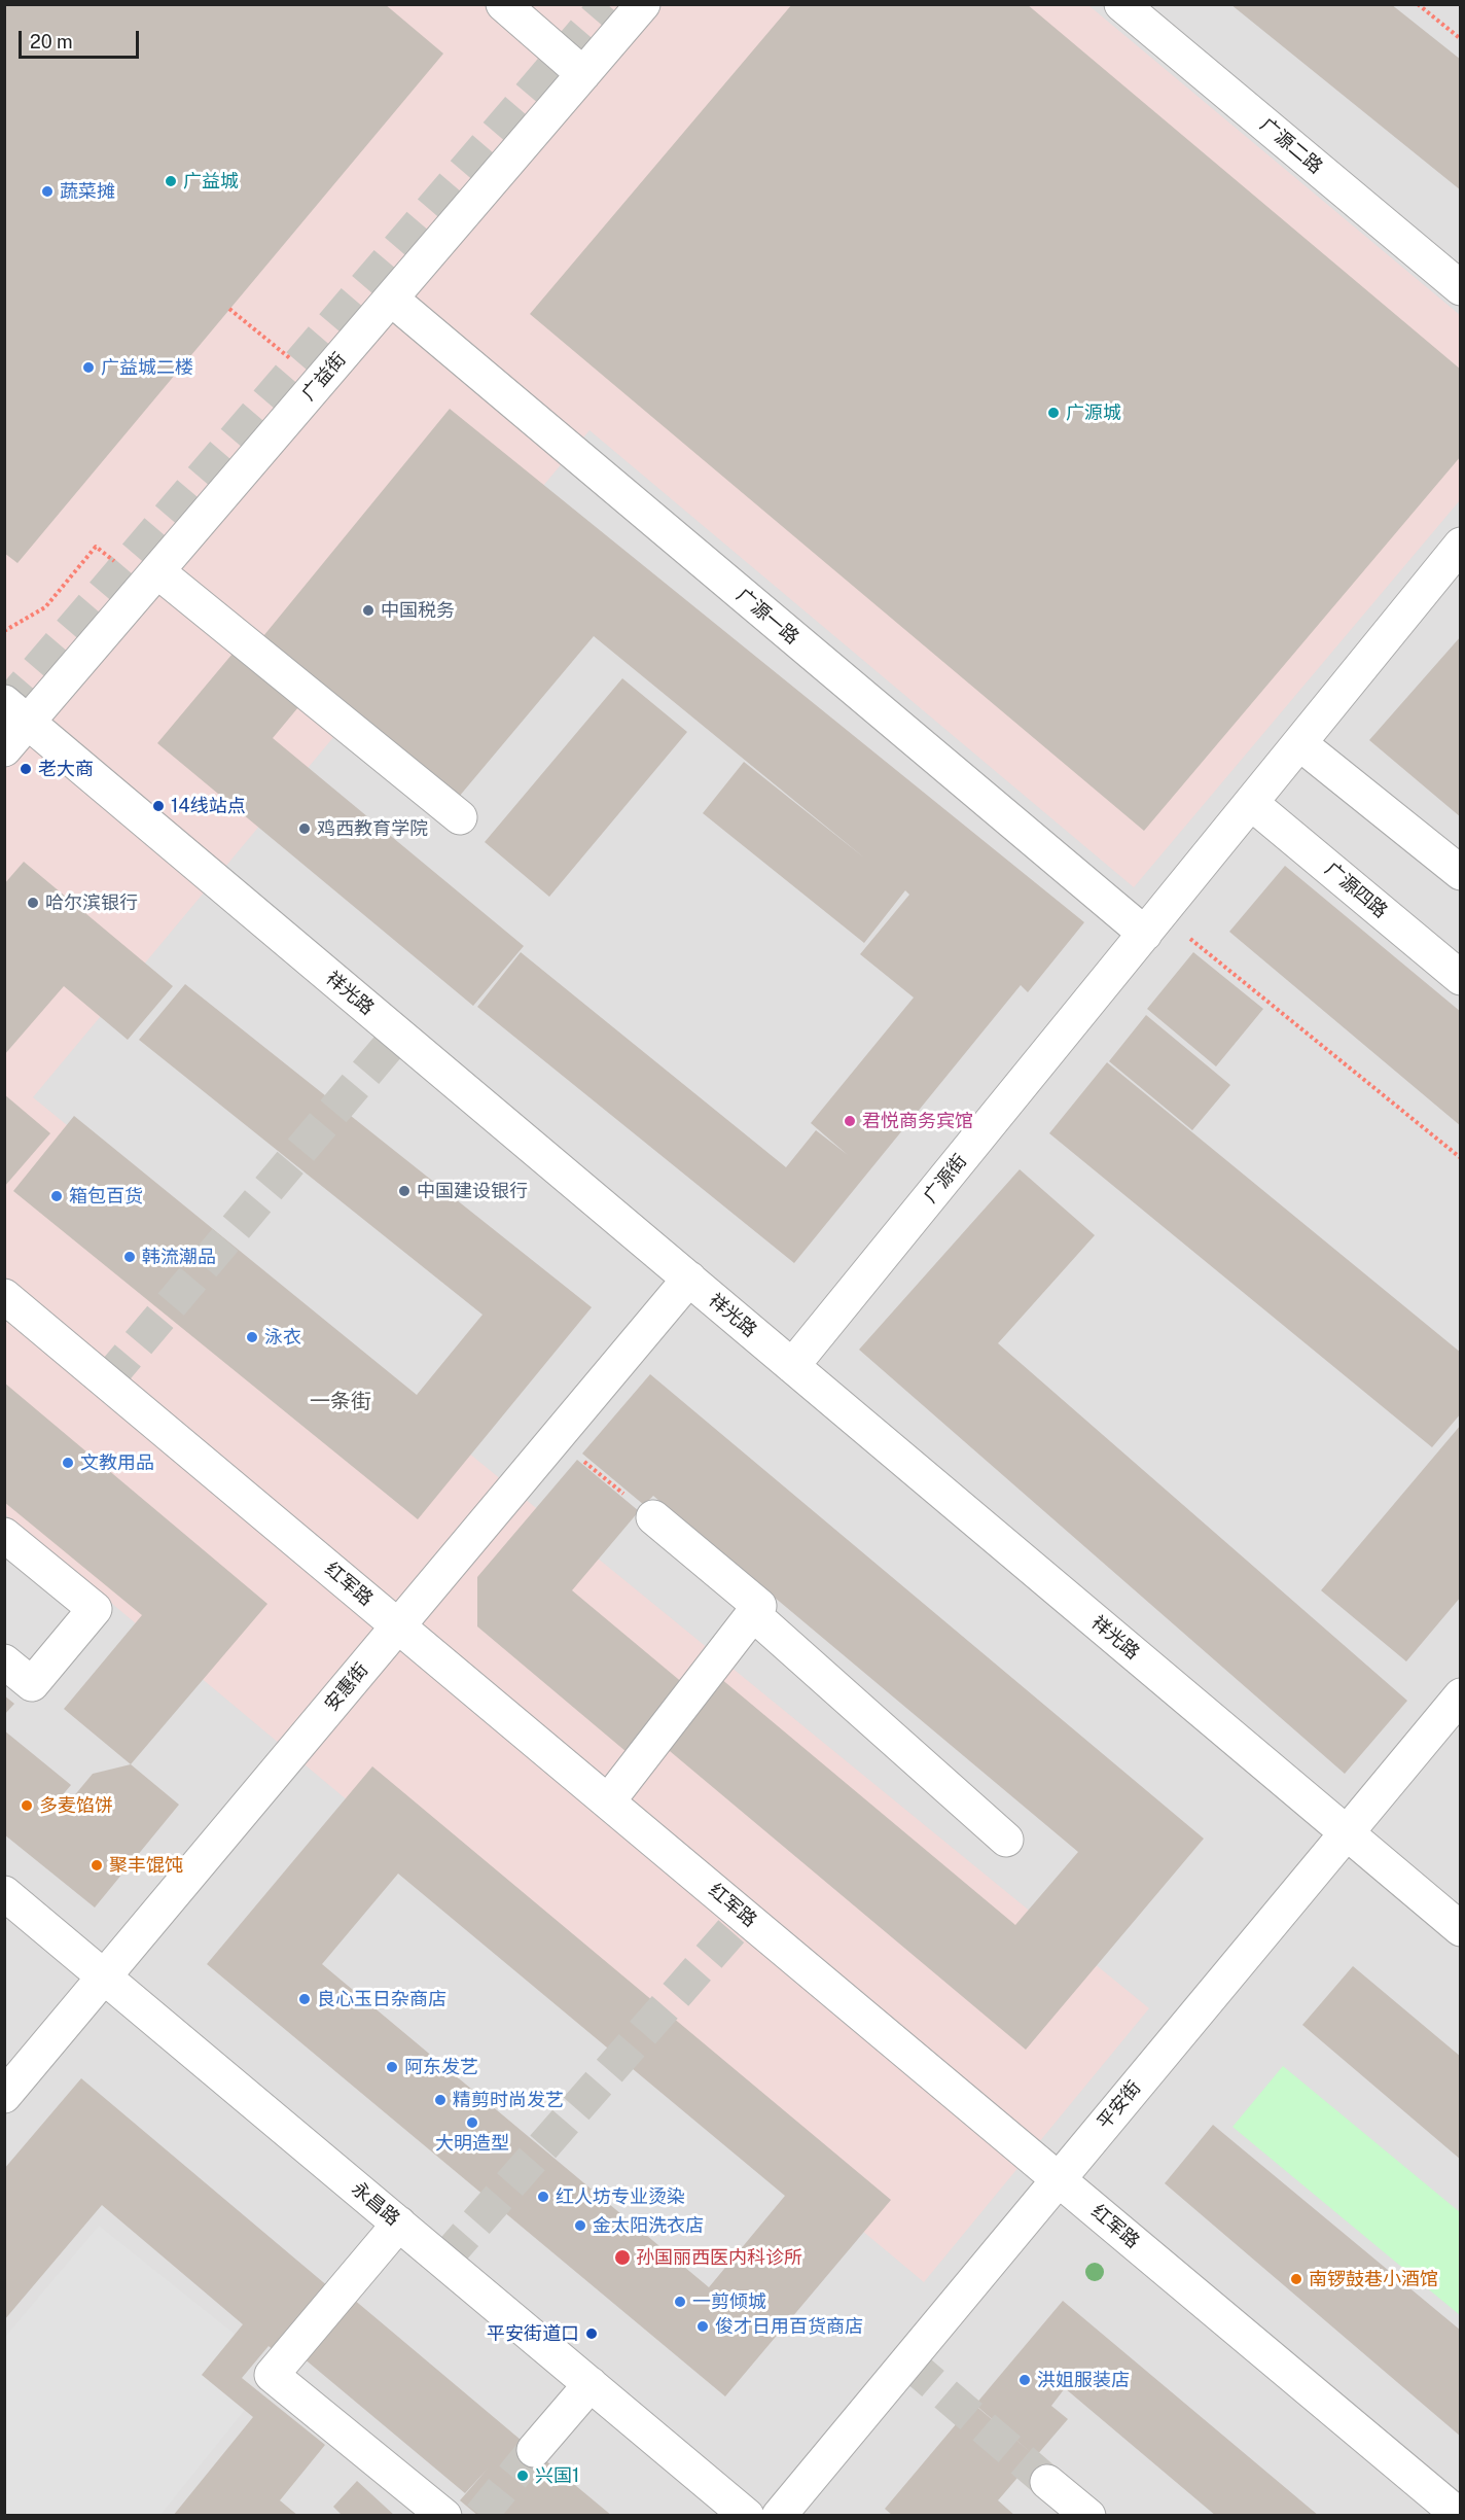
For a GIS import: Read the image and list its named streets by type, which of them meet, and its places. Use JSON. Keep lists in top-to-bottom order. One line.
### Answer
{"streets":{"street":["广源二路","广益街","广源一路","广源四路","祥光路","广源街","红军路","安惠街","平安街","永昌路"]},"crossings":[["广益街","广源一路"],["广益街","祥光路"],["广源一路","广源街"],["广源四路","广源街"],["祥光路","广源街"],["祥光路","安惠街"],["祥光路","平安街"],["红军路","安惠街"],["红军路","平安街"],["安惠街","永昌路"]],"districts":["一条街"],"places":["广益城","蔬菜摊","广益城二楼","广源城","中国税务","老大商","14线站点","鸡西教育学院","哈尔滨银行","君悦商务宾馆","中国建设银行","箱包百货","韩流潮品","泳衣","文教用品","多麦馅饼","聚丰馄饨","良心玉日杂商店","阿东发艺","精剪时尚发艺","大明造型","红人坊专业烫染","金太阳洗衣店","孙国丽西医内科诊所","南锣鼓巷小酒馆","一剪倾城","俊才日用百货商店","平安街道口","洪姐服装店","兴国1"],"scale_bar":"20 m"}
